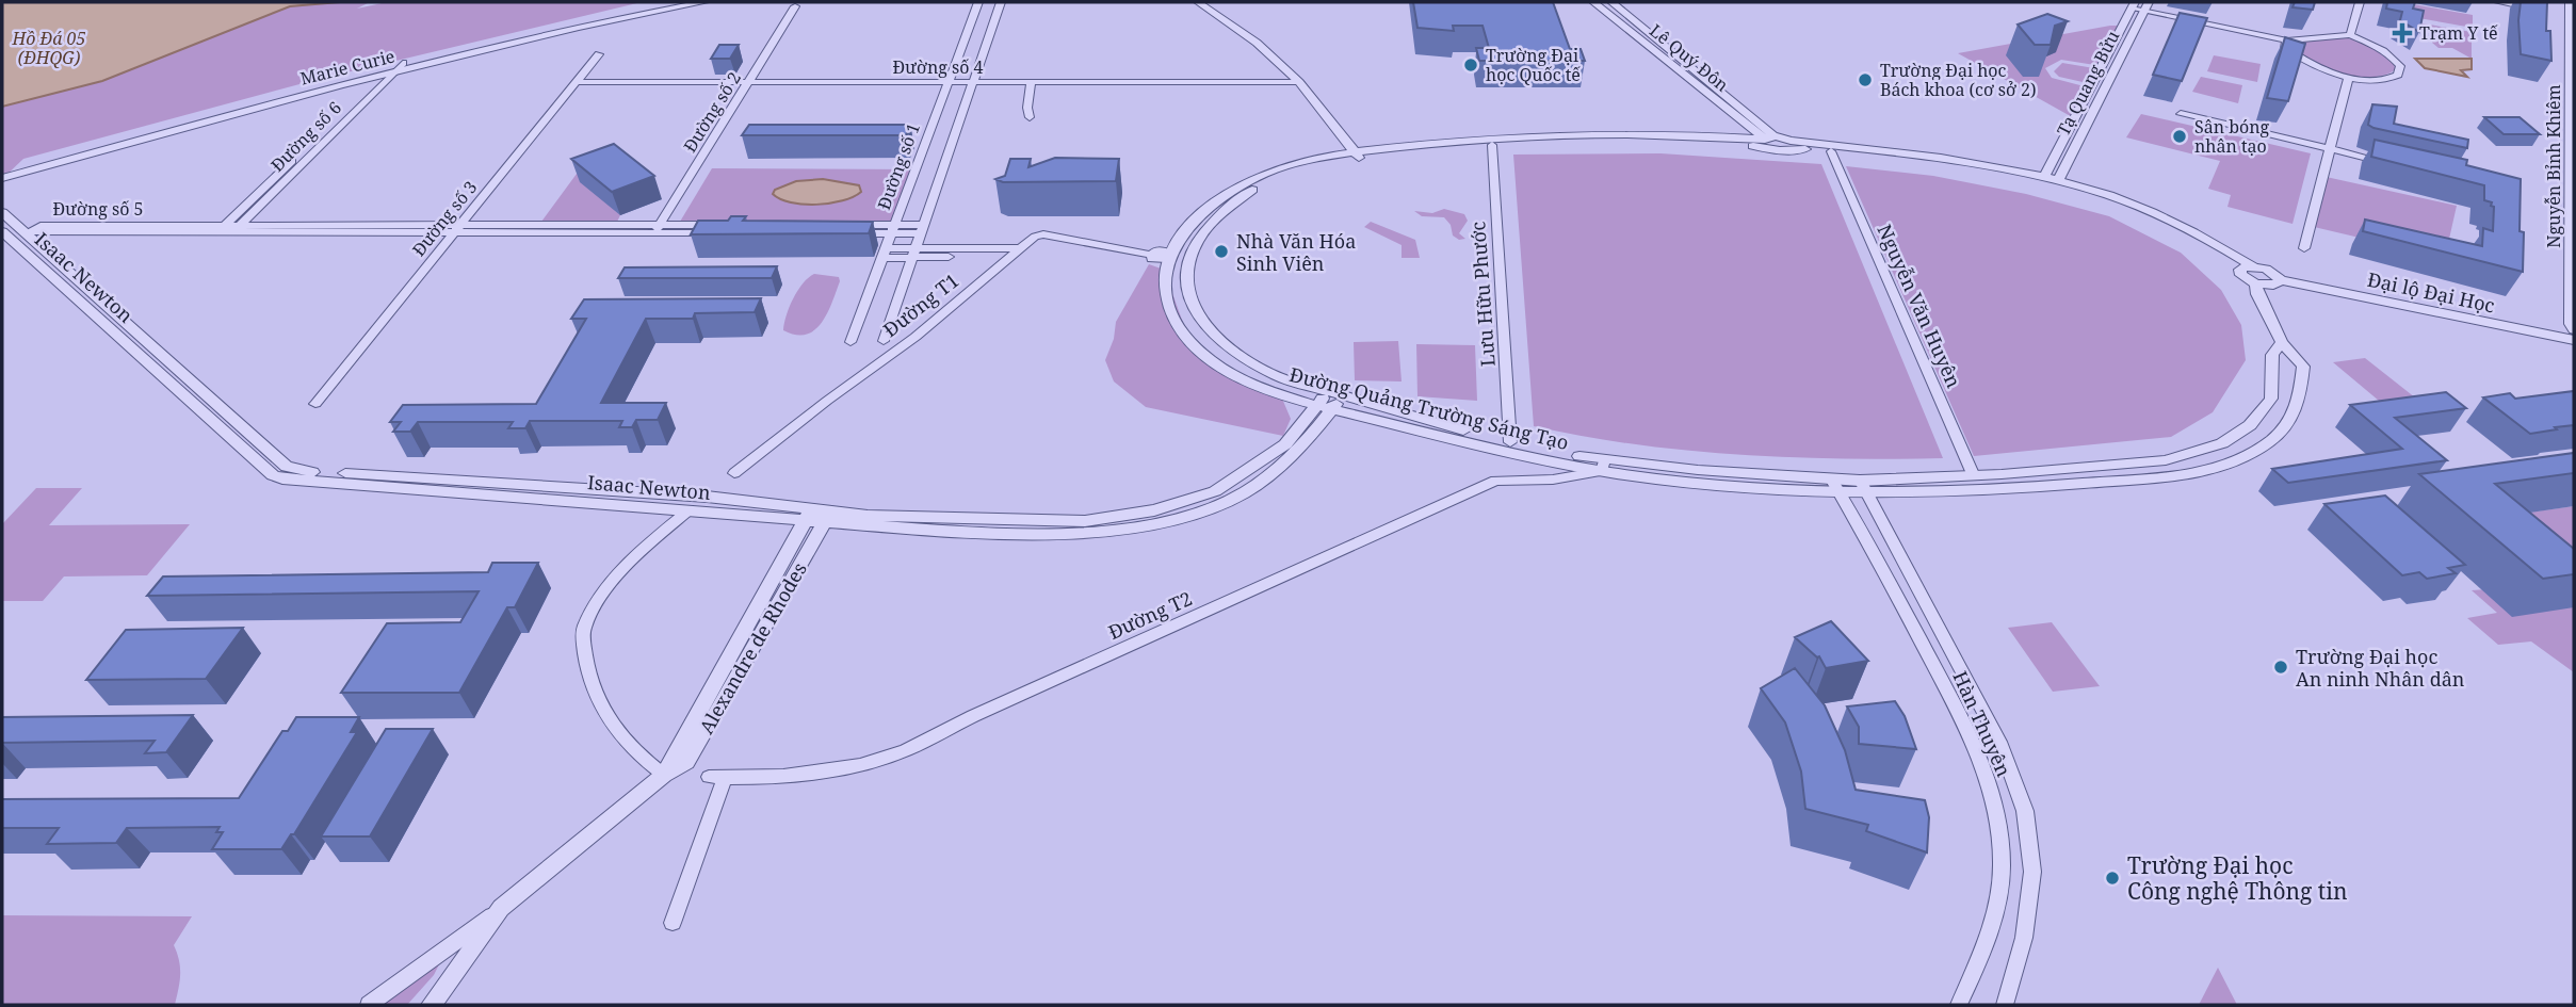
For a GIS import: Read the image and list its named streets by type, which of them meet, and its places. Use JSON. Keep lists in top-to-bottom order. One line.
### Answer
{"streets":{"street":["Lê Quý Đôn","Marie Curie","Đường số 4","Tạ Quang Bửu","Đường số 2","Đường số 6","Đường số 1","Nguyễn Bỉnh Khiêm","Đường số 5","Đường số 3","Isaac Newton","Đại lộ Đại Học","Lưu Hữu Phước","Đường T1","Nguyễn Văn Huyên","Đường Quảng Trường Sáng Tạo","Đường T2","Alexandre de Rhodes","Hàn Thuyên"]},"crossings":[["Marie Curie","Đường số 6"],["Đường số 4","Đường số 2"],["Đường số 4","Đường số 1"],["Đường số 4","Đường số 3"],["Đường số 2","Đường số 5"],["Đường số 6","Đường số 5"],["Đường số 5","Đường số 3"],["Isaac Newton","Đường Quảng Trường Sáng Tạo"],["Isaac Newton","Alexandre de Rhodes"],["Lưu Hữu Phước","Đường Quảng Trường Sáng Tạo"],["Đường T1","Đường Quảng Trường Sáng Tạo"],["Nguyễn Văn Huyên","Đường Quảng Trường Sáng Tạo"],["Đường Quảng Trường Sáng Tạo","Đường T2"],["Đường Quảng Trường Sáng Tạo","Hàn Thuyên"]],"water":["Hồ Đá 05 (ĐHQG)"],"places":{"health":["Trạm Y tế"],"other":["Trường Đại học Quốc tế","Trường Đại học Bách khoa (cơ sở 2)","Sân bóng nhân tạo","Nhà Văn Hóa Sinh Viên","Trường Đại học An ninh Nhân dân","Trường Đại học Công nghệ Thông tin"]}}
